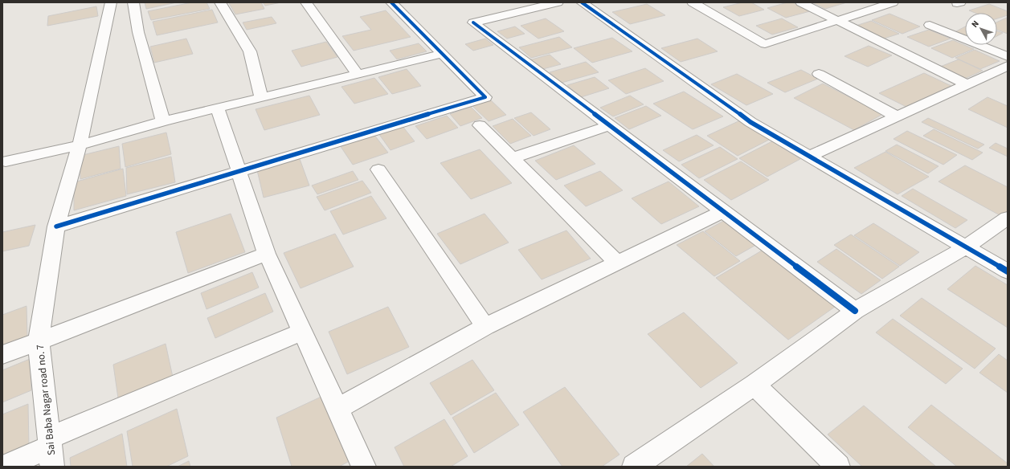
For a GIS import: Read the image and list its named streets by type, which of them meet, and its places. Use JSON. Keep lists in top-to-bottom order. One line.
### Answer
{"streets":{"street":["Sai Baba Nagar road no. 7"]},"north":"top left"}
